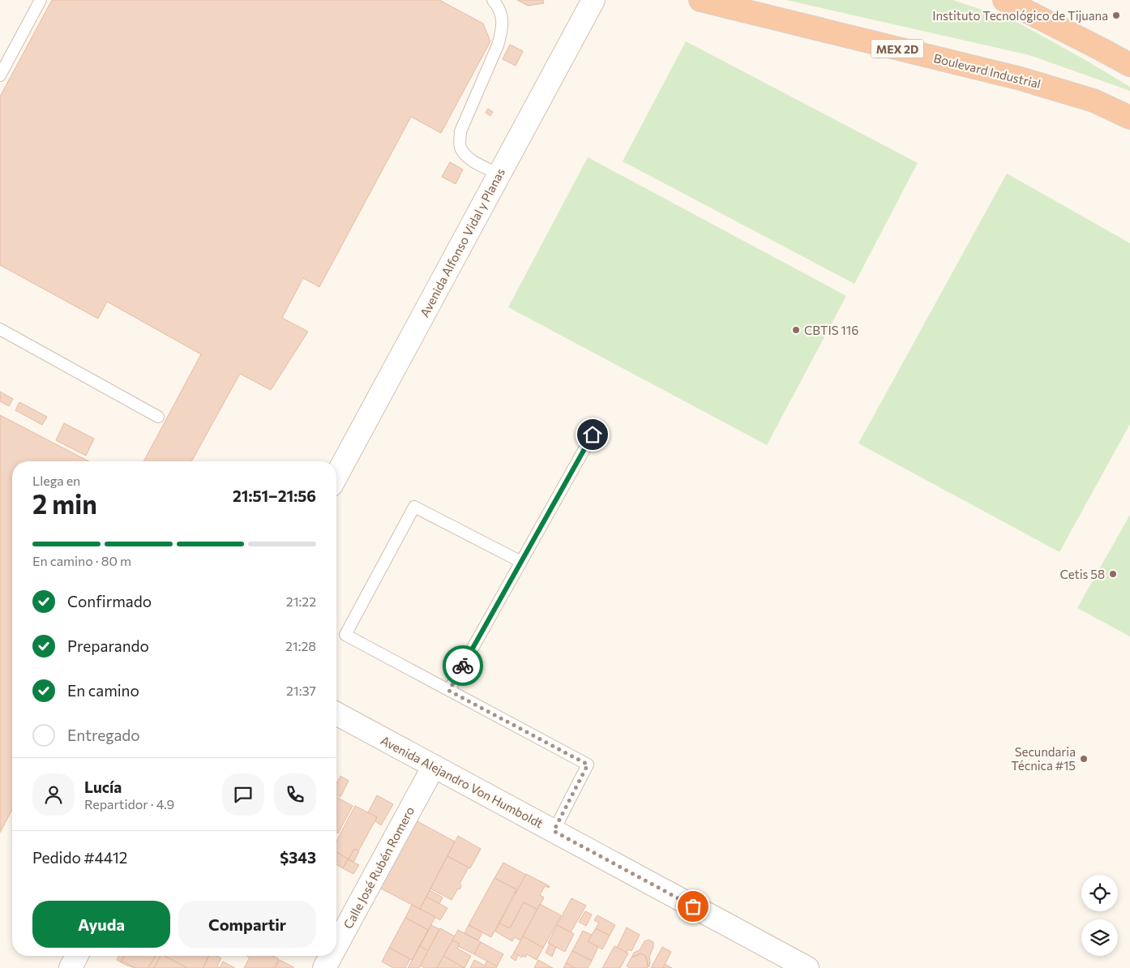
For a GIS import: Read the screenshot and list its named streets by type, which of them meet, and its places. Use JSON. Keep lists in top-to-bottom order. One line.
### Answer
{"streets":{"highway":["MEX 2D","Boulevard Industrial"],"street":["Avenida Alfonso Vidal y Planas","Avenida Alejandro Von Humboldt","Calle José Rubén Romero"]},"crossings":[["Avenida Alejandro Von Humboldt","Calle José Rubén Romero"]],"places":["Instituto Tecnológico de Tijuana","CBTIS 116","Cetis 58","Secundaria Técnica #15"],"page":{"heading":["2 min","Llega en","21:51–21:56"],"panel":["Lucía","Repartidor · 4.9","Pedido #4412","$343"],"bar":"En camino · 80 m","list":[["Confirmado","21:22"],["Preparando","21:28"],["En camino","21:37"],"Entregado"],"buttons":["Ayuda","Compartir"]}}
